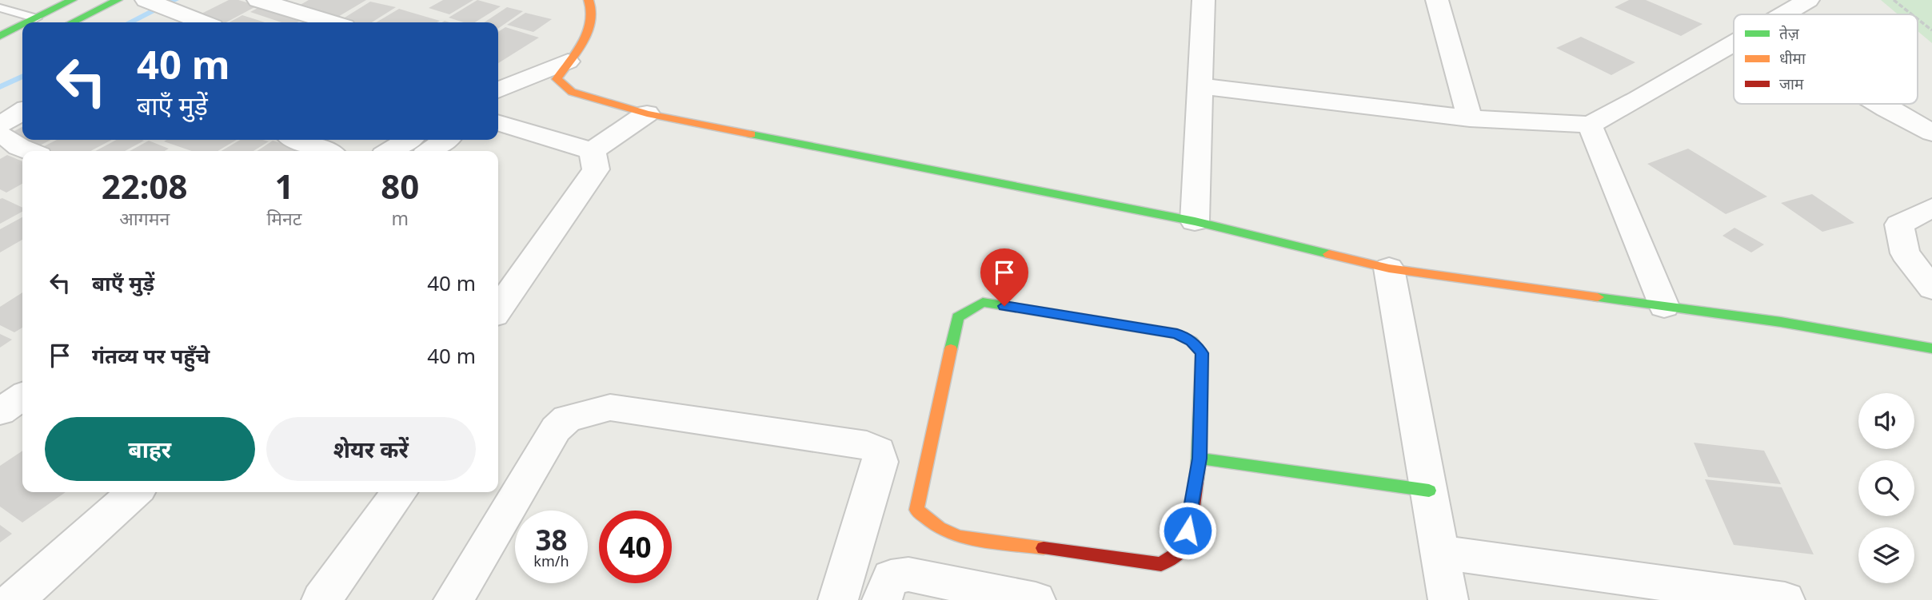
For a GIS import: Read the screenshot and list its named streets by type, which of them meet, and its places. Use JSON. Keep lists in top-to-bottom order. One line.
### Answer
{"legend":["तेज़","धीमा","जाम"],"page":{"turn":["40 m","बाएँ मुड़ें"],"eta":["22:08","आगमन","1","मिनट","80","m"],"list":[{"name":"बाएँ मुड़ें","value":"40 m"},{"name":"गंतव्य पर पहुँचे","value":"40 m"}],"buttons":["बाहर","शेयर करें"],"speed":"38 km/h","limit":"40"}}
